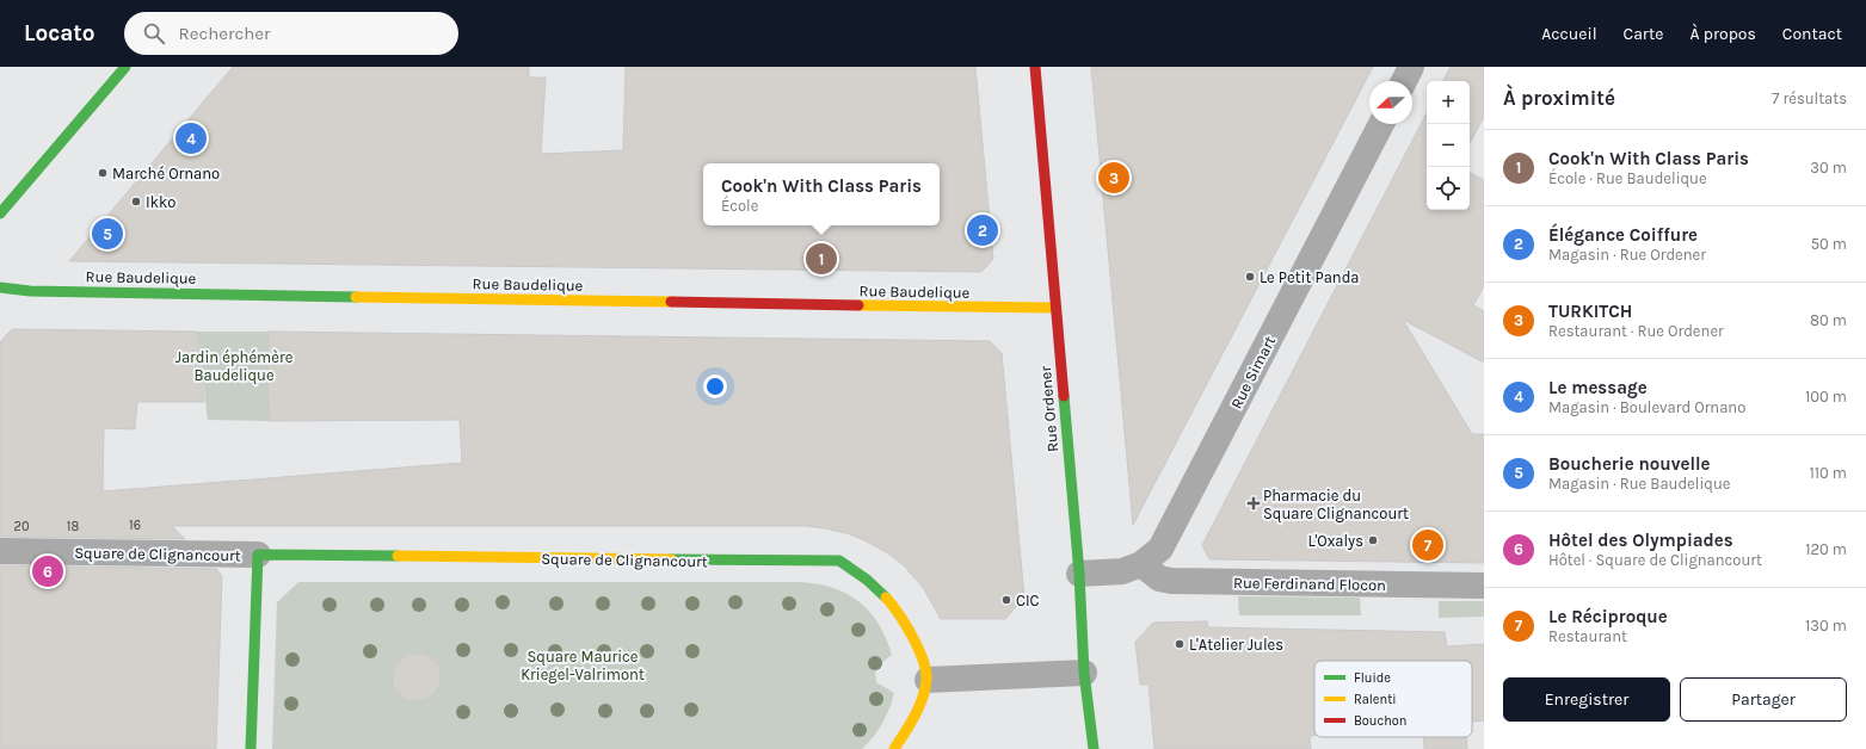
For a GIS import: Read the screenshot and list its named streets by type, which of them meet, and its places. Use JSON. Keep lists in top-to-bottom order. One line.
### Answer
{"streets":{"street":["Rue Baudelique","Rue Simart","Rue Ordener","Square de Clignancourt","Rue Ferdinand Flocon"]},"crossings":[["Rue Baudelique","Rue Ordener"],["Rue Simart","Rue Ordener"],["Rue Simart","Rue Ferdinand Flocon"]],"parks":["Jardin éphémère Baudelique","Square Maurice Kriegel-Valrimont"],"places":{"other":["Marché Ornano","Ikko","Le Petit Panda","L'Oxalys","CIC","L'Atelier Jules"],"health":["Pharmacie du Square Clignancourt"]},"house_numbers":["16","20","18"],"legend":["Fluide","Ralenti","Bouchon"],"north":"left","page":{"header":"Locato","search":"Rechercher","nav":["Accueil","Carte","À propos","Contact"],"heading":["À proximité","7 résultats"],"map_buttons":["+","−"],"pins":["4","3","2","5","1","7","6"],"list":[{"mark":"1","name":"Cook'n With Class Paris","note":"École · Rue Baudelique","value":"30 m"},{"mark":"2","name":"Élégance Coiffure","note":"Magasin · Rue Ordener","value":"50 m"},{"mark":"3","name":"TURKITCH","note":"Restaurant · Rue Ordener","value":"80 m"},{"mark":"4","name":"Le message","note":"Magasin · Boulevard Ornano","value":"100 m"},{"mark":"5","name":"Boucherie nouvelle","note":"Magasin · Rue Baudelique","value":"110 m"},{"mark":"6","name":"Hôtel des Olympiades","note":"Hôtel · Square de Clignancourt","value":"120 m"},{"mark":"7","name":"Le Réciproque","note":"Restaurant","value":"130 m"}],"popup":["Cook'n With Class Paris","École"],"buttons":["Enregistrer","Partager"]}}
